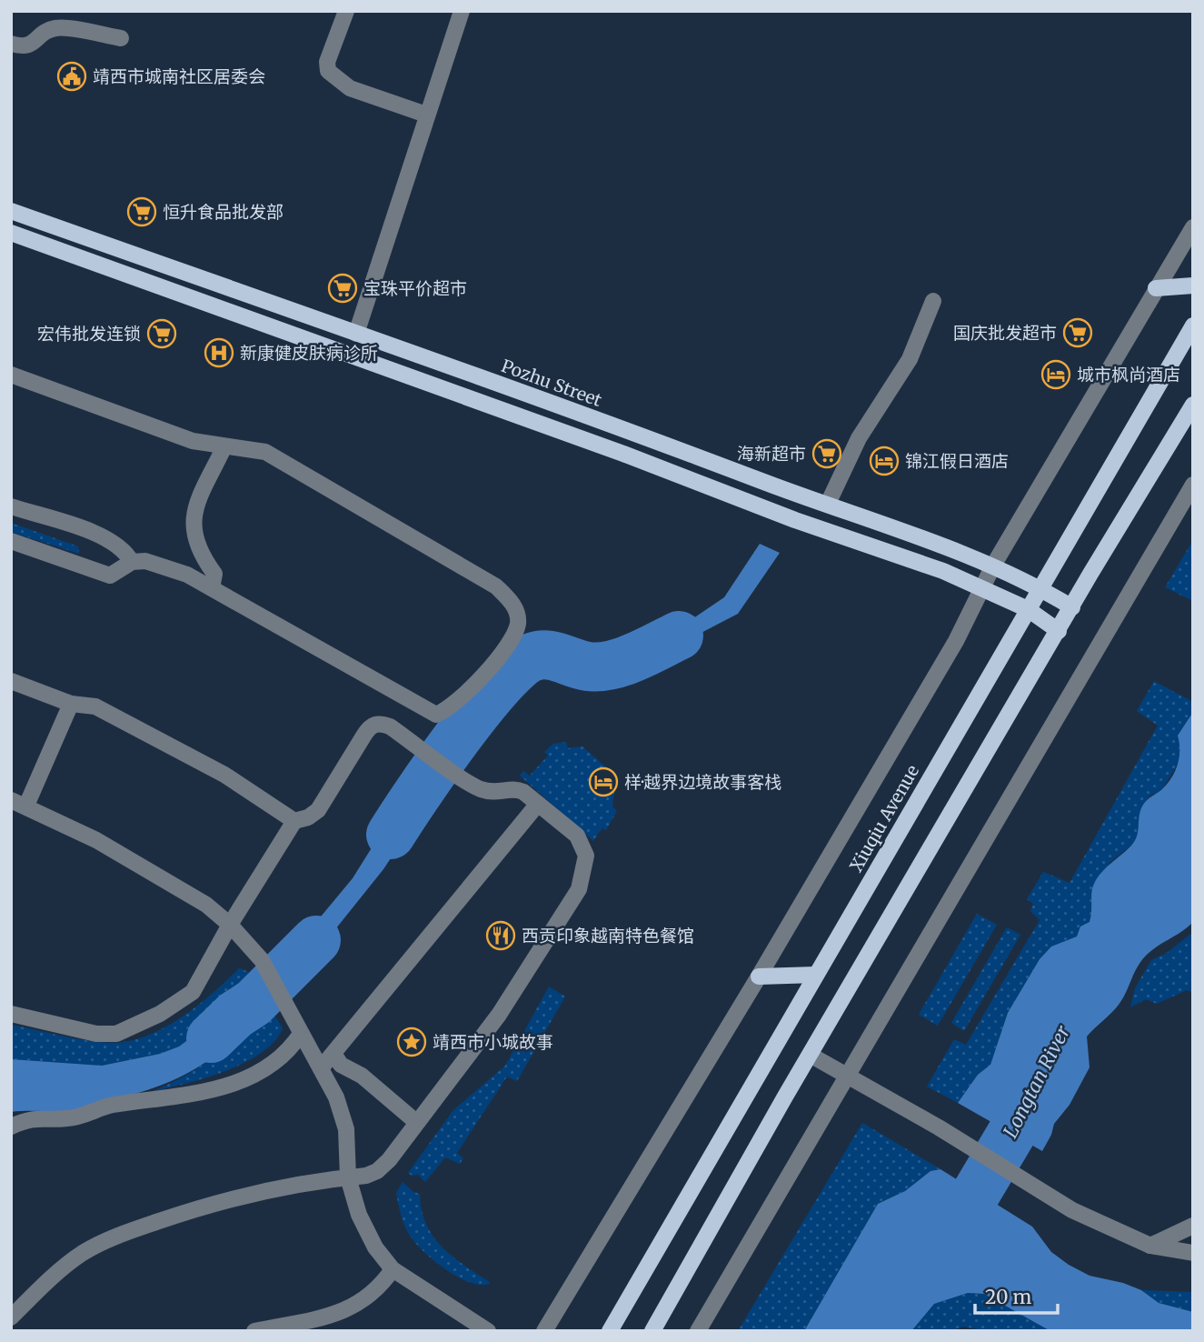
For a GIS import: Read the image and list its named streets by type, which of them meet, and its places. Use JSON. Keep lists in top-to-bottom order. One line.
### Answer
{"streets":{"main road":["Pozhu Street","Xiuqiu Avenue"]},"crossings":[["Pozhu Street","Xiuqiu Avenue"]],"water":["Longtan River"],"places":{"public building":["靖西市城南社区居委会"],"supermarket":["恒升食品批发部","宝珠平价超市","国庆批发超市","宏伟批发连锁","海新超市"],"hospital":["新康健皮肤病诊所"],"hotel":["城市枫尚酒店","锦江假日酒店","样·越界边境故事客栈"],"restaurant":["西贡印象越南特色餐馆"],"place":["靖西市小城故事"]},"scale_bar":"20 m"}
